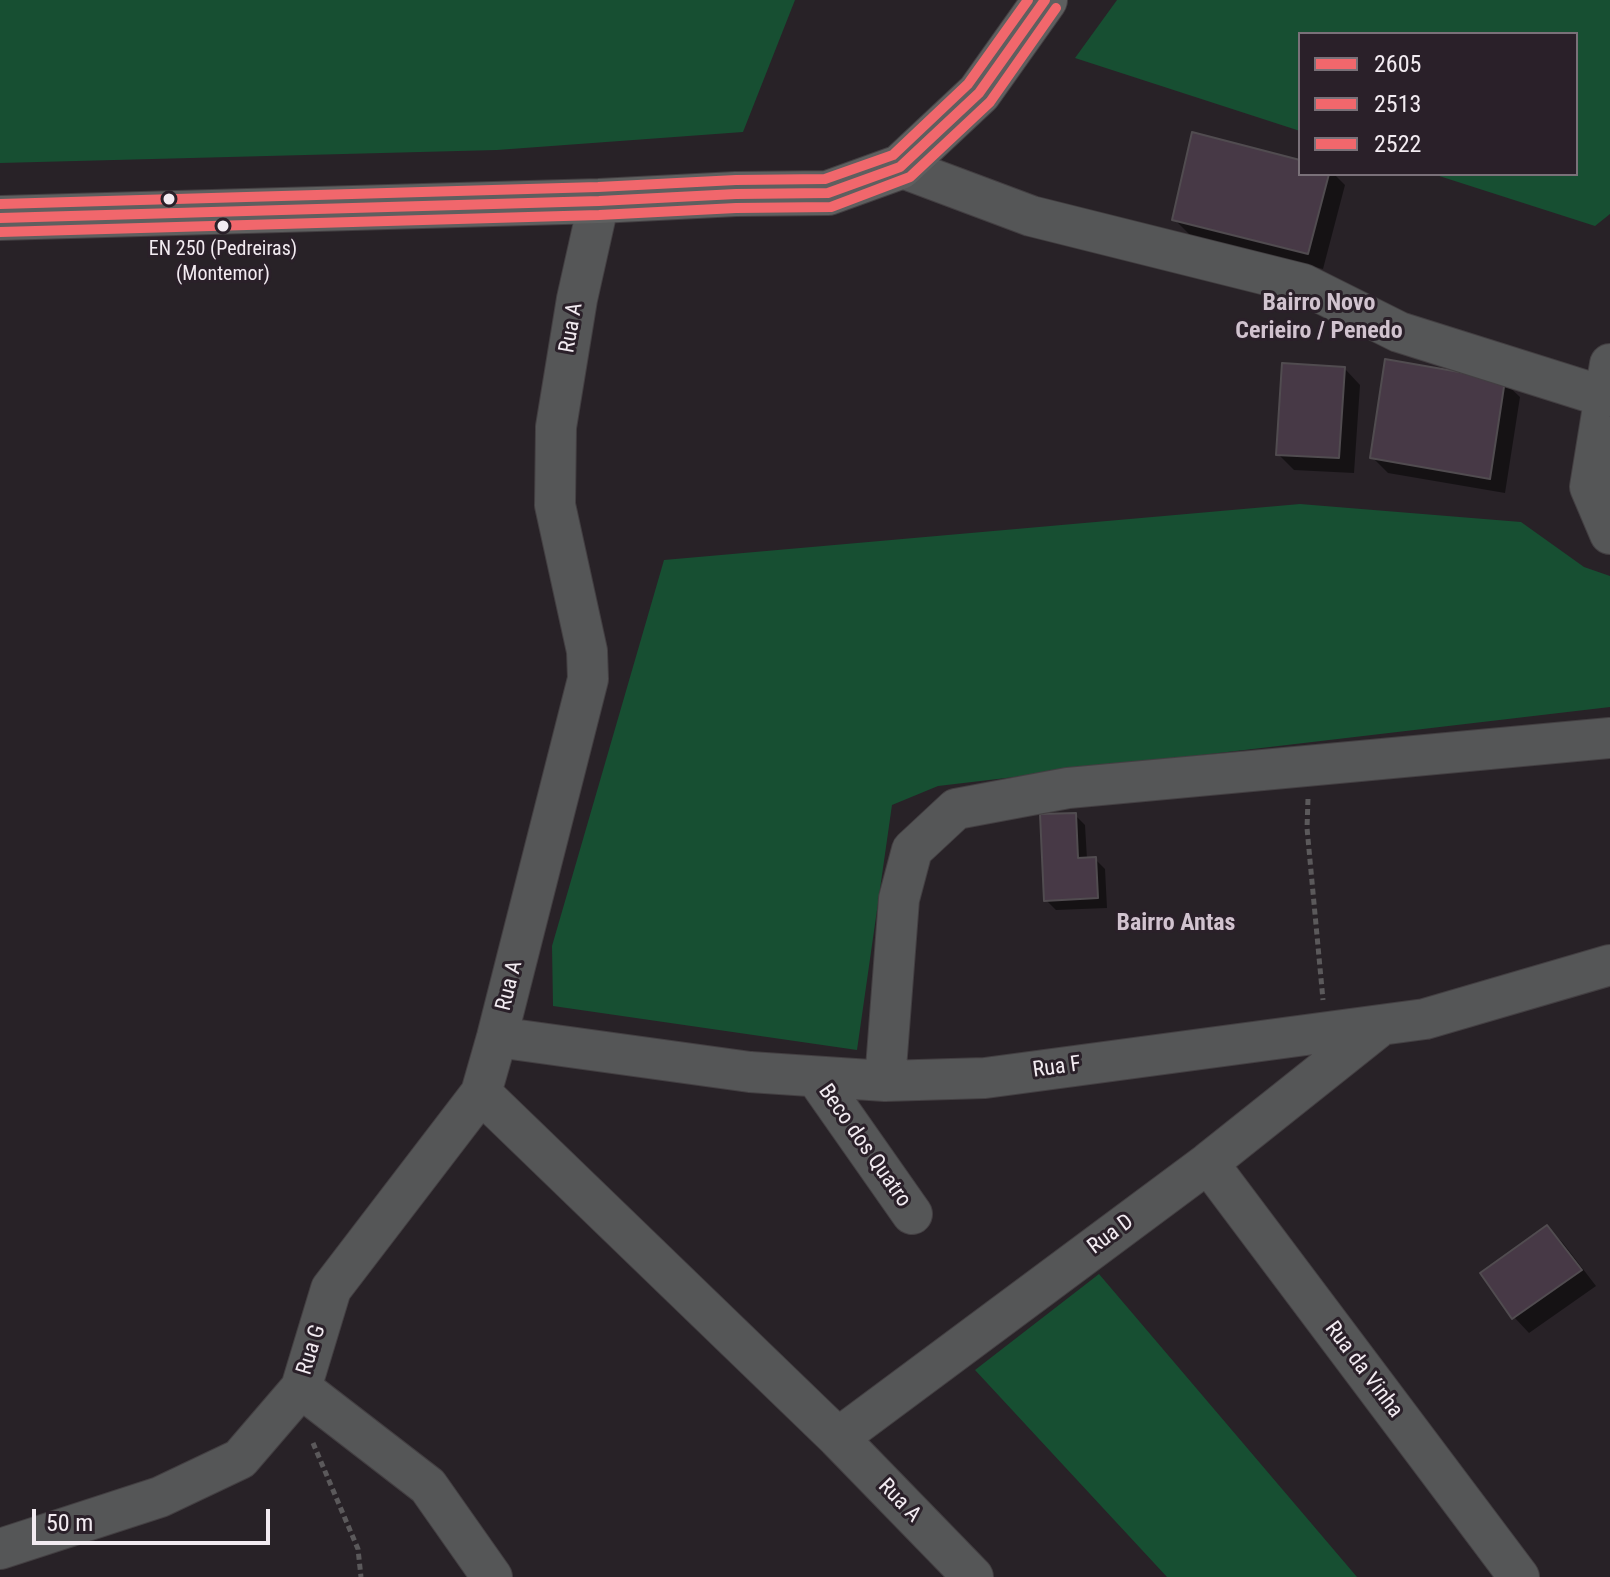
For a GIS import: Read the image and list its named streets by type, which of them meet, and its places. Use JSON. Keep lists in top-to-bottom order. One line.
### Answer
{"streets":{"street":["Rua A","Rua F","Beco dos Quatro","Rua D","Rua G","Rua da Vinha"]},"crossings":[["Rua A","Rua F"],["Rua A","Rua D"],["Rua A","Rua G"],["Rua F","Beco dos Quatro"],["Rua F","Rua D"],["Rua D","Rua da Vinha"]],"districts":["Bairro Novo Cerieiro / Penedo","Bairro Antas"],"places":["EN 250 (Pedreiras) (Montemor)"],"lines":["transit line 2605","transit line 2522","transit line 2513"],"legend":["2605","2513","2522"],"scale_bar":"50 m"}
